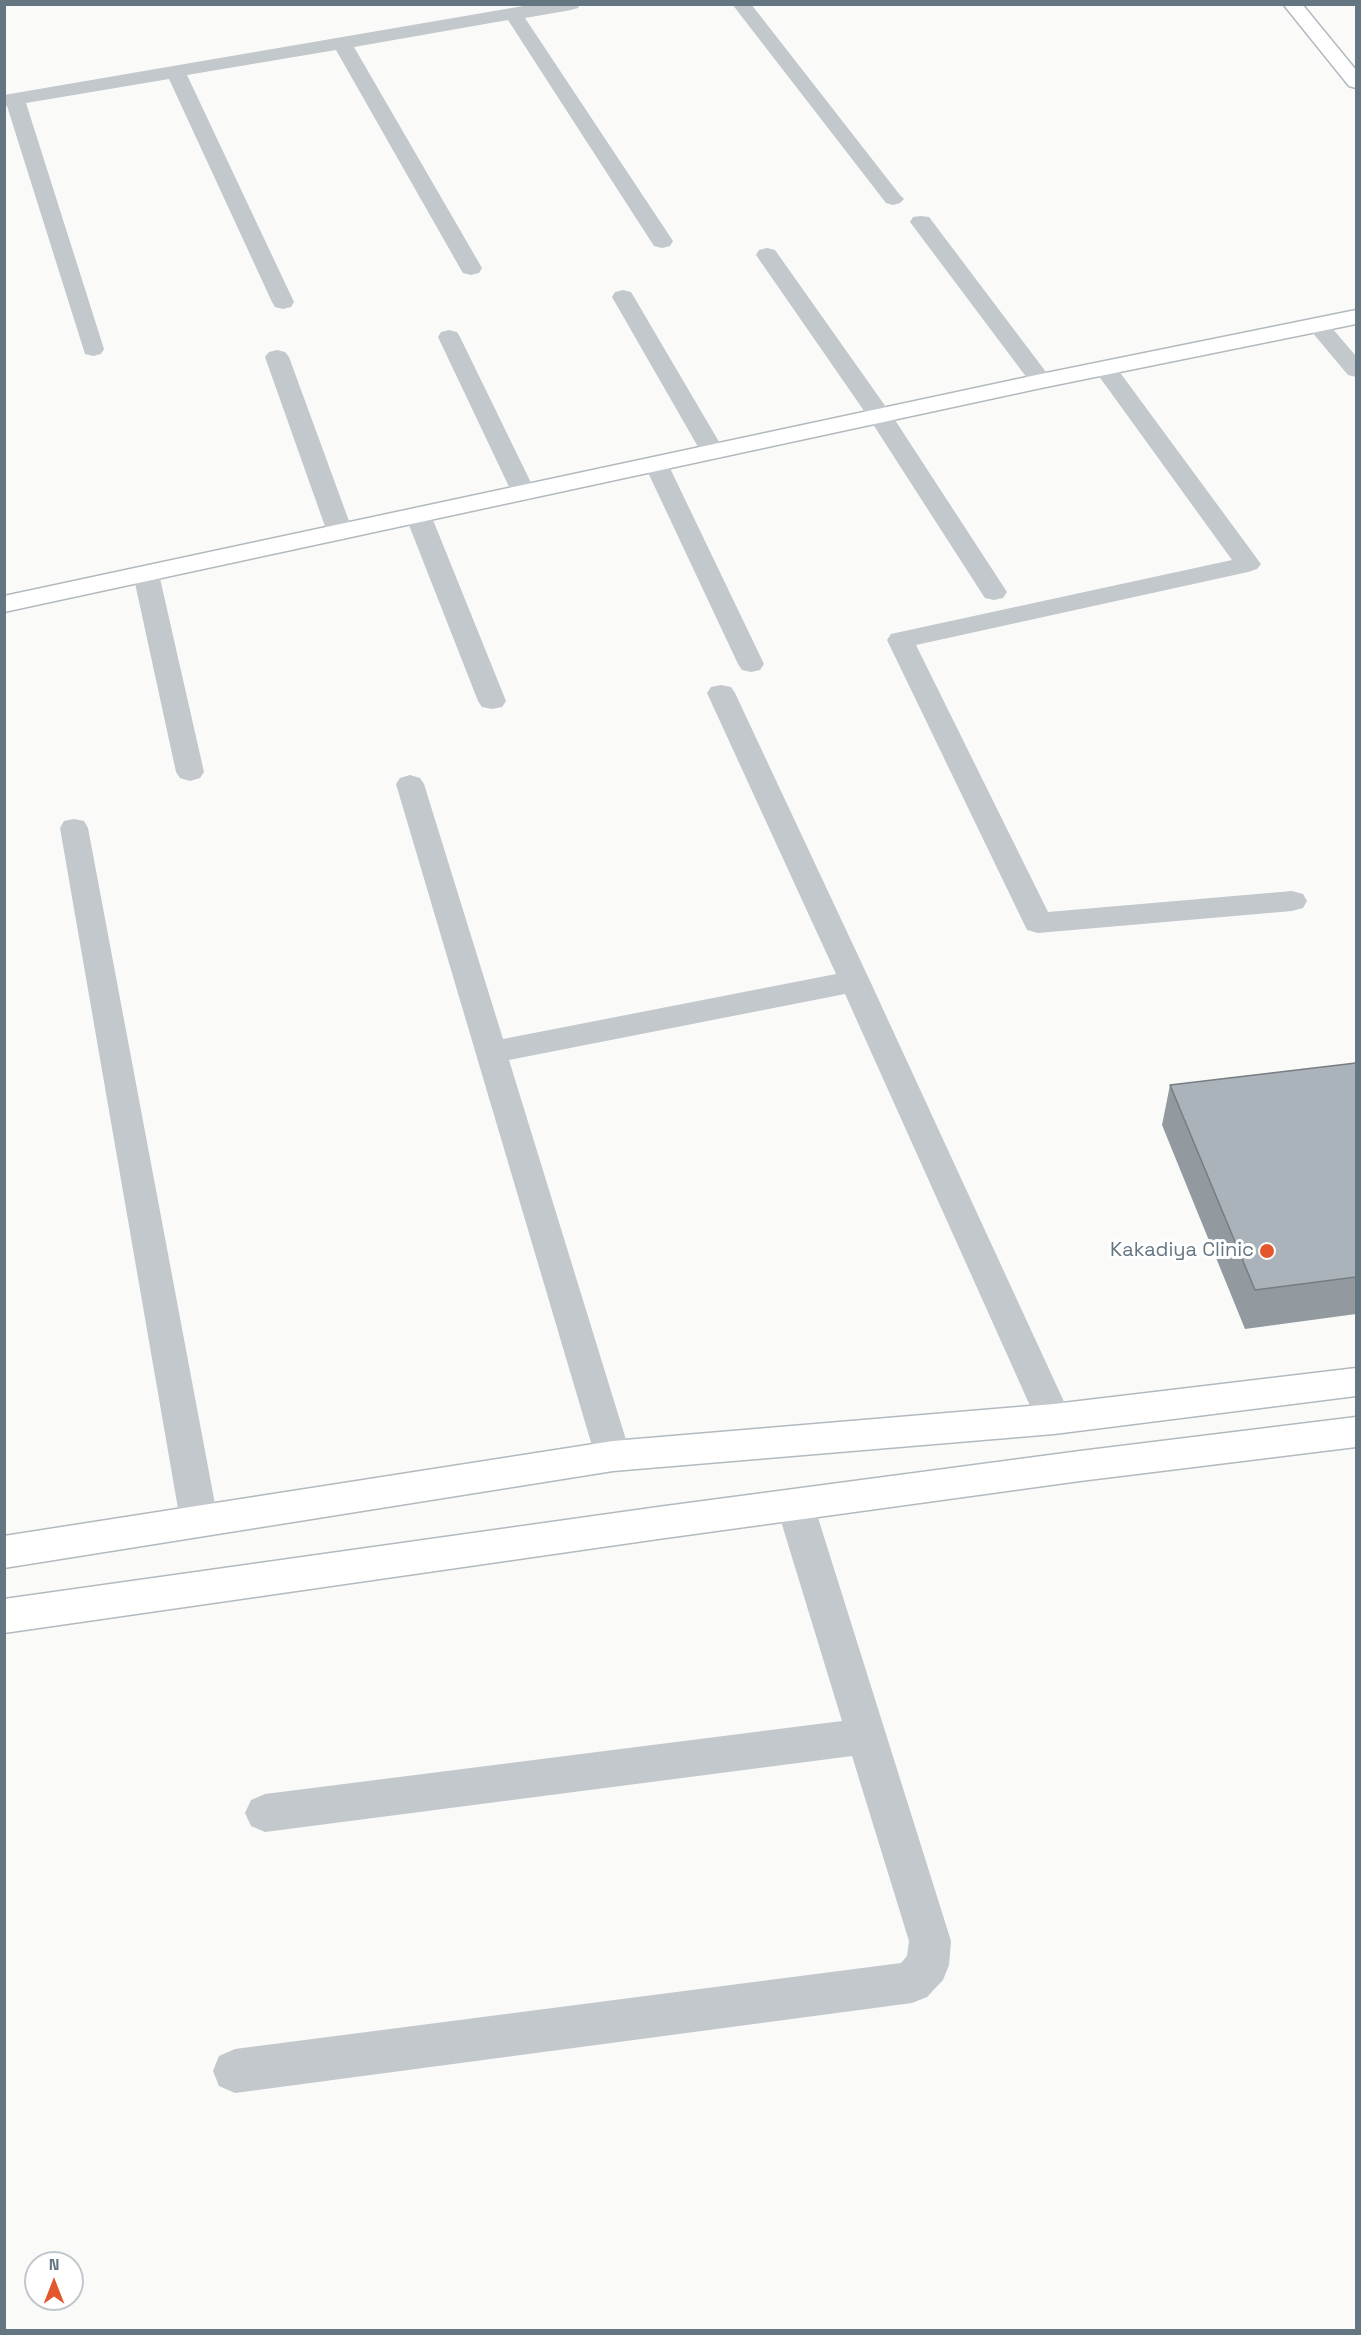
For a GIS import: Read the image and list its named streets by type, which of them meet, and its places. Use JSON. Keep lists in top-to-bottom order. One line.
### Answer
{"places":["Kakadiya Clinic"],"north":"top"}
